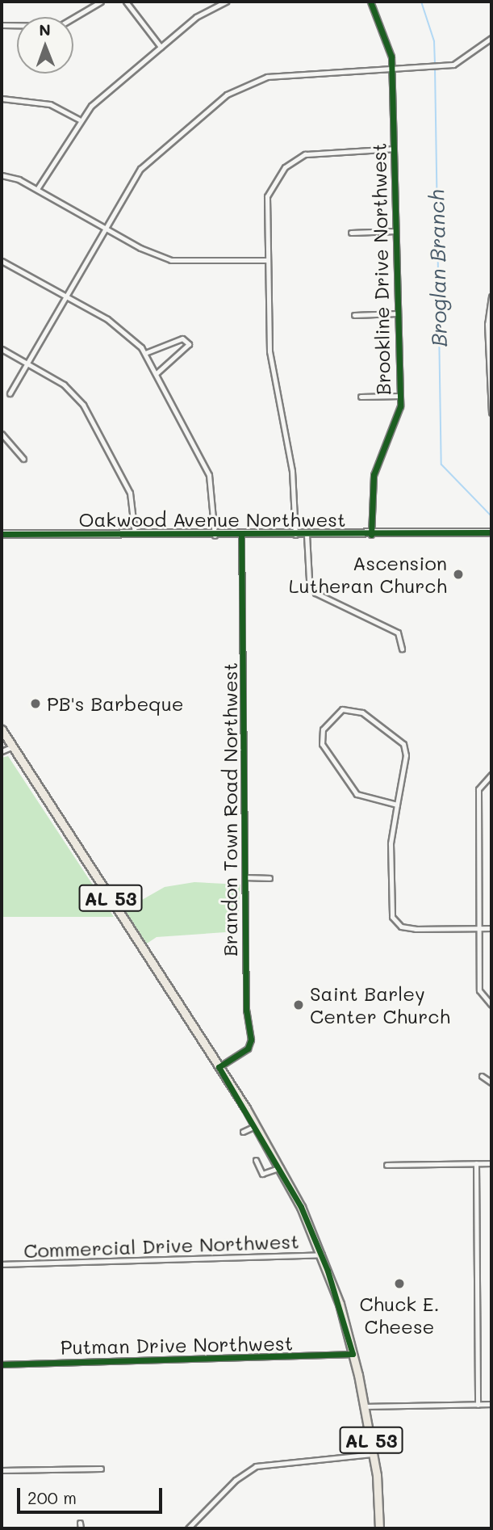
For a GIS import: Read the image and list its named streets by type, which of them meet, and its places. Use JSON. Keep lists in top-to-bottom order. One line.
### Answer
{"streets":{"main road":["AL 53"],"street":["Brookline Drive Northwest","Oakwood Avenue Northwest","Brandon Town Road Northwest","Commercial Drive Northwest","Putman Drive Northwest"]},"crossings":[["Brookline Drive Northwest","Oakwood Avenue Northwest"],["Oakwood Avenue Northwest","Brandon Town Road Northwest"],["Brandon Town Road Northwest","AL 53"],["AL 53","Commercial Drive Northwest"],["AL 53","Putman Drive Northwest"]],"water":["Broglan Branch"],"places":["Ascension Lutheran Church","PB's Barbeque","Saint Barley Center Church","Chuck E. Cheese"],"scale_bar":"200 m","north":"top"}
